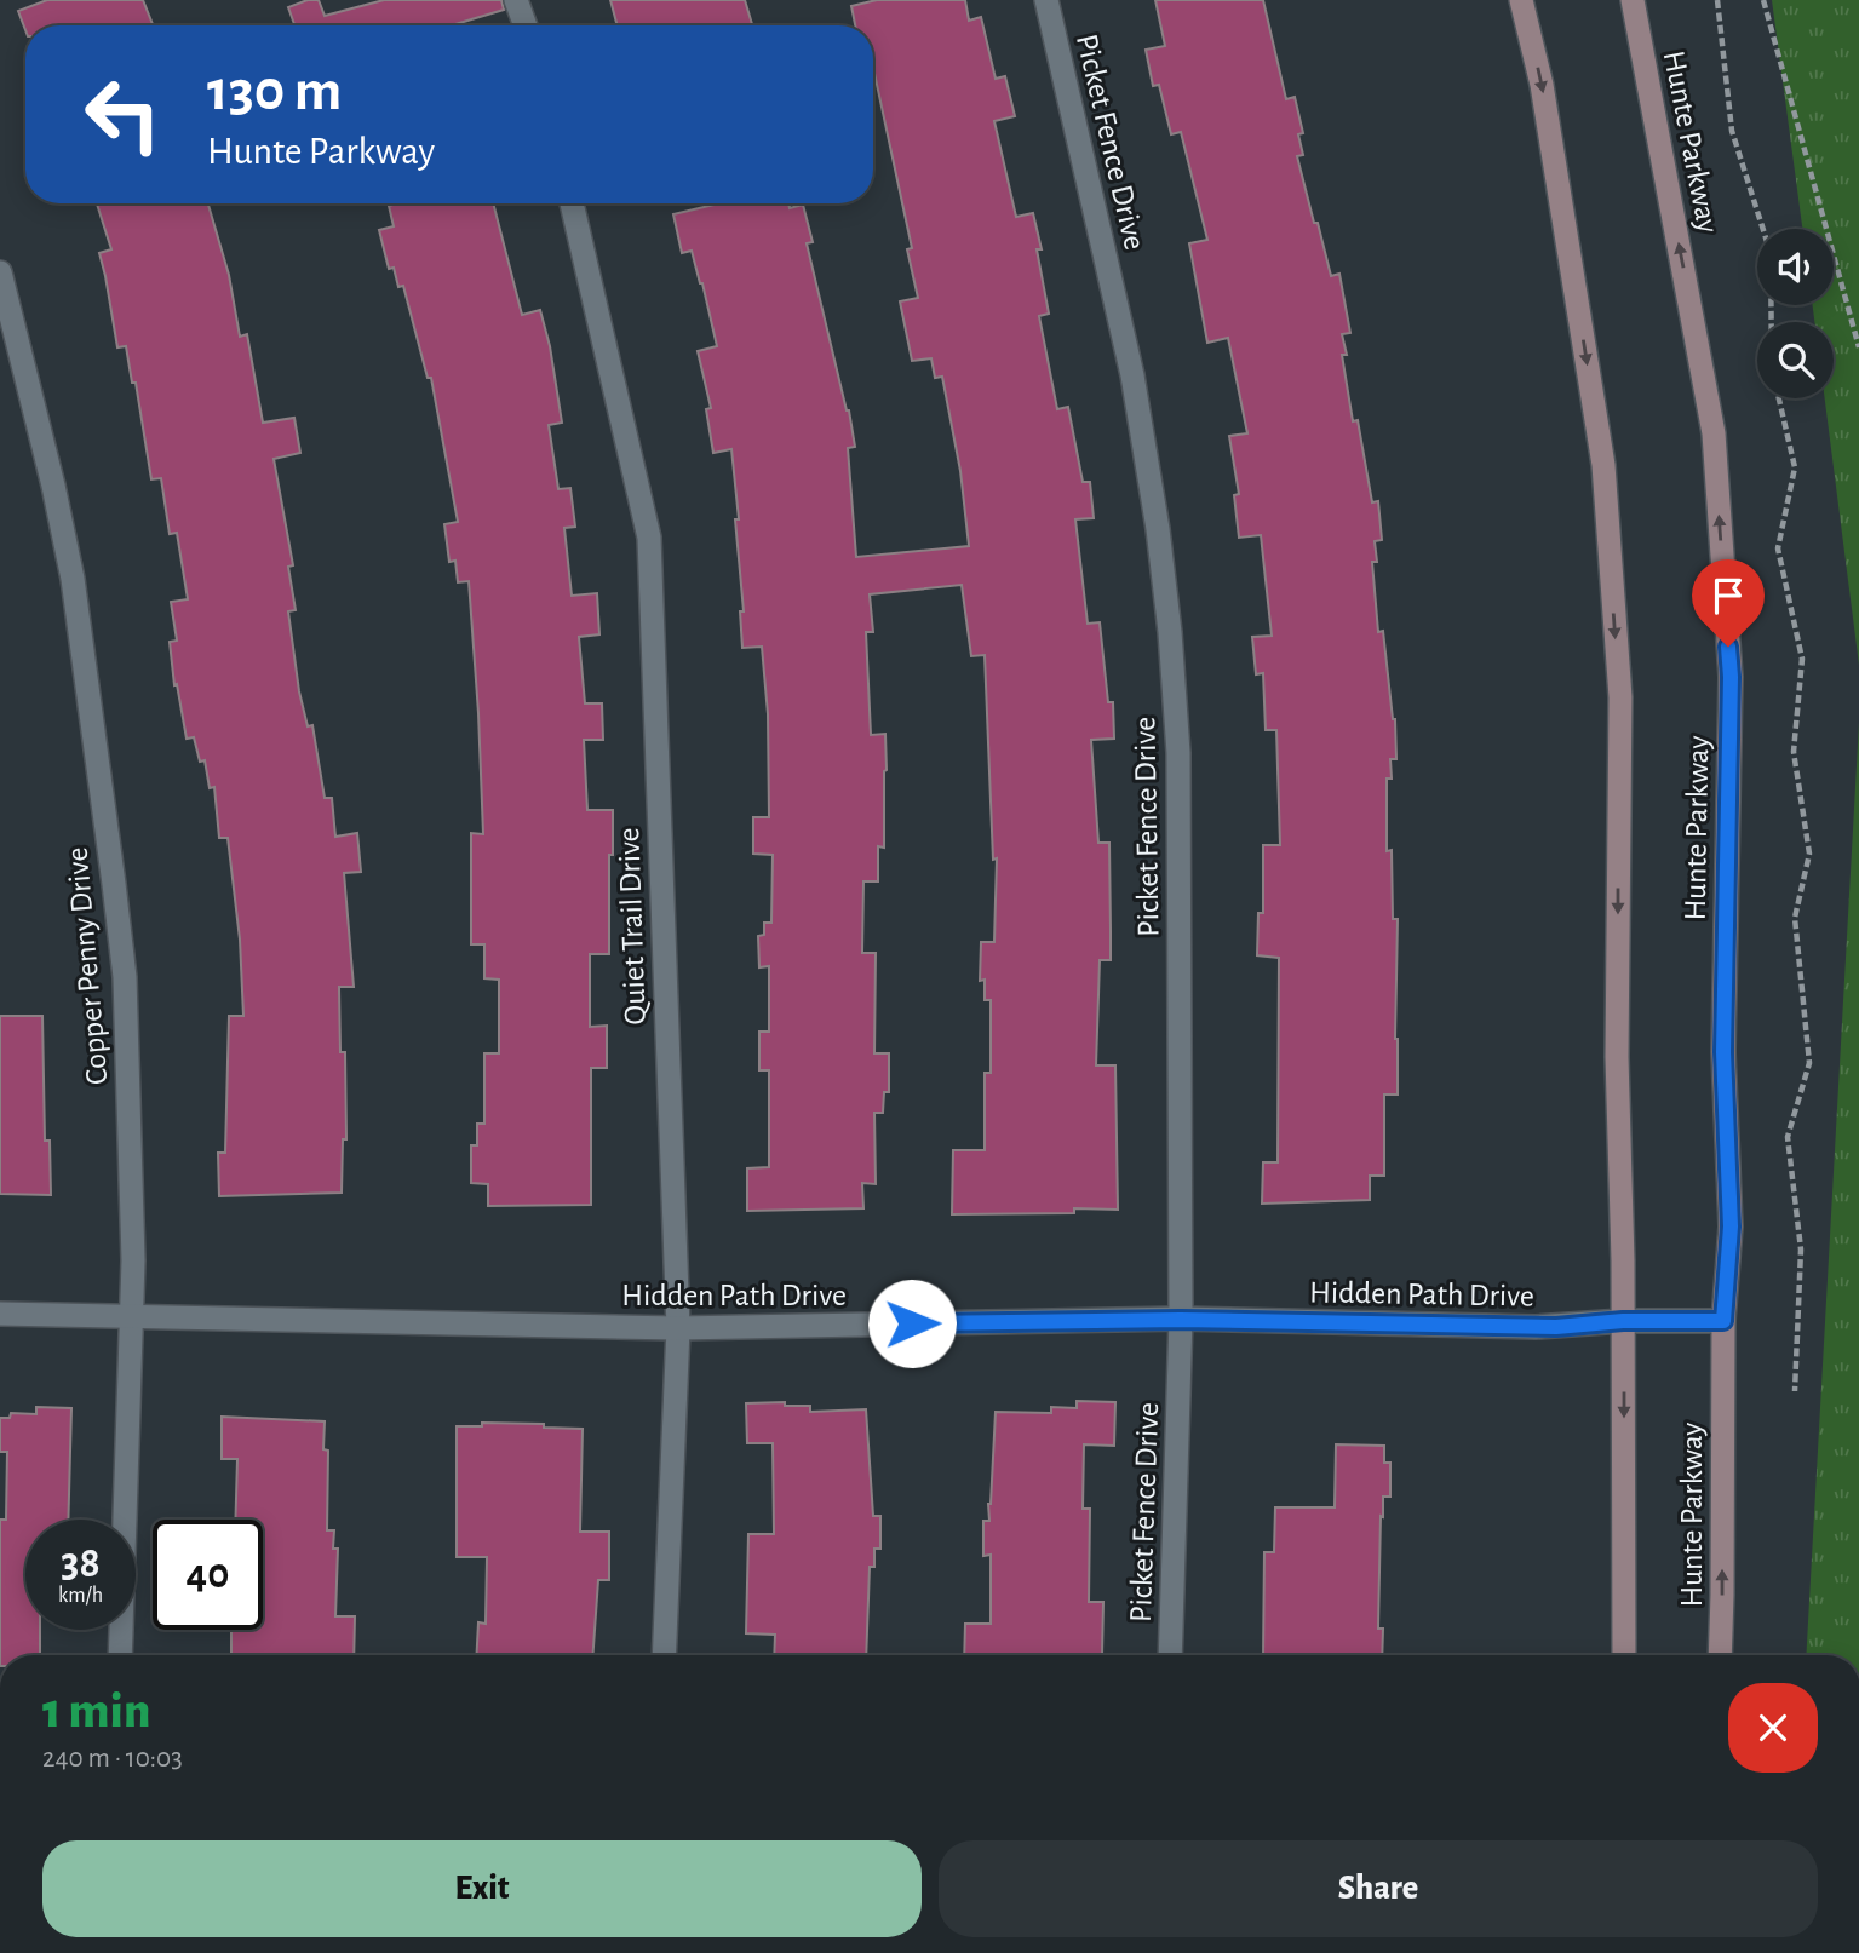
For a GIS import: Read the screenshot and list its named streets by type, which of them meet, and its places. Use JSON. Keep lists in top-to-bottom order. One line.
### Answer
{"streets":{"main road":["Hunte Parkway"],"street":["Picket Fence Drive","Quiet Trail Drive","Copper Penny Drive","Hidden Path Drive"]},"crossings":[["Picket Fence Drive","Hidden Path Drive"],["Hunte Parkway","Hidden Path Drive"],["Quiet Trail Drive","Hidden Path Drive"],["Copper Penny Drive","Hidden Path Drive"]],"page":{"turn":["130 m","Hunte Parkway"],"speed":"38 km/h","limit":"40","heading":["1 min","240 m · 10:03"],"buttons":["Exit","Share"]}}
